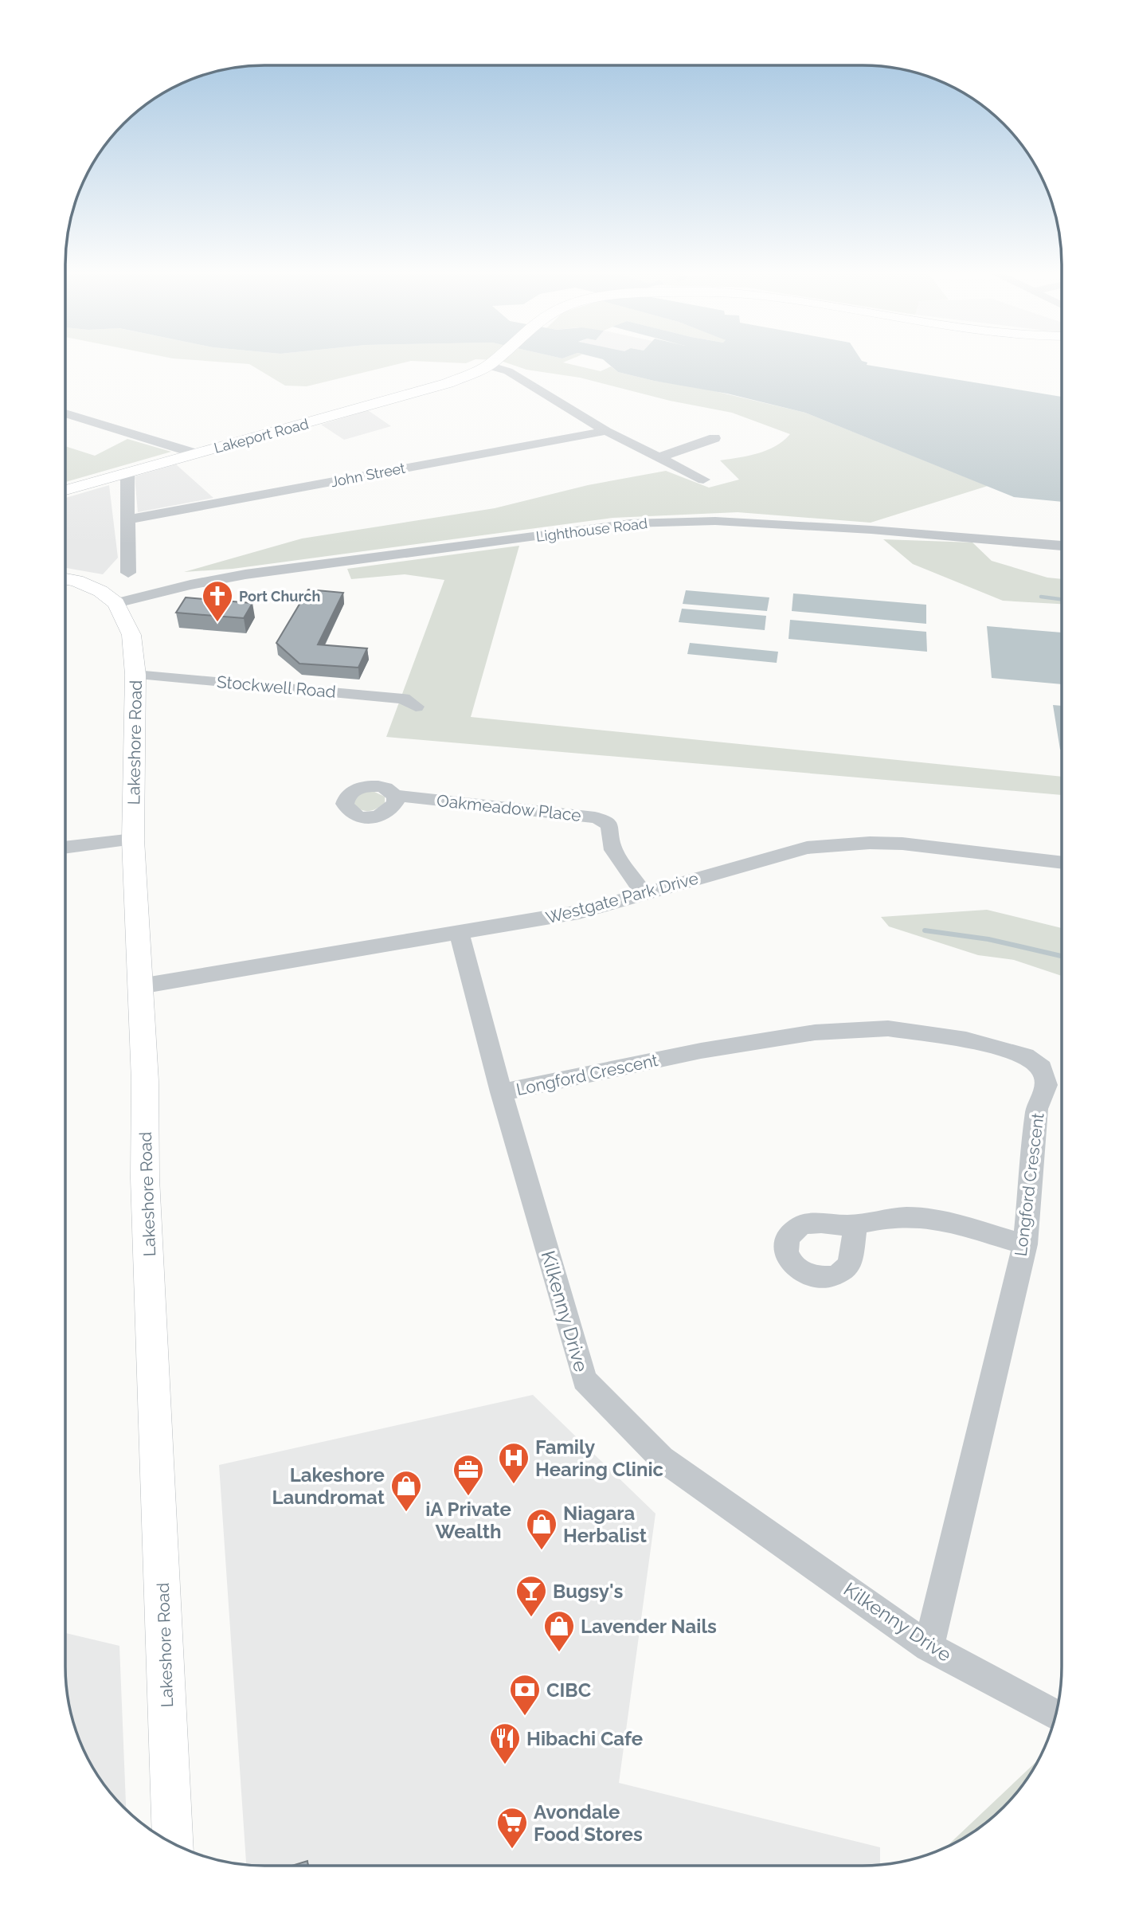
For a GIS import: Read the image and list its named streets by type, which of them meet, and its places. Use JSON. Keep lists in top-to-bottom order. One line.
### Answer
{"streets":{"main road":["Lakeport Road","Lakeshore Road"],"street":["John Street","Lighthouse Road","Stockwell Road","Oakmeadow Place","Westgate Park Drive","Longford Crescent","Kilkenny Drive"]},"crossings":[["Lighthouse Road","Lakeshore Road"],["Stockwell Road","Lakeshore Road"],["Lakeshore Road","Westgate Park Drive"],["Oakmeadow Place","Westgate Park Drive"],["Westgate Park Drive","Kilkenny Drive"],["Longford Crescent","Kilkenny Drive"]],"places":{"church":["Port Church"],"hospital":["Family Hearing Clinic"],"office":["iA Private Wealth"],"shop":["Lakeshore Laundromat","Niagara Herbalist","Lavender Nails"],"bar":["Bugsy's"],"bank":["CIBC"],"restaurant":["Hibachi Cafe"],"supermarket":["Avondale Food Stores"]}}
